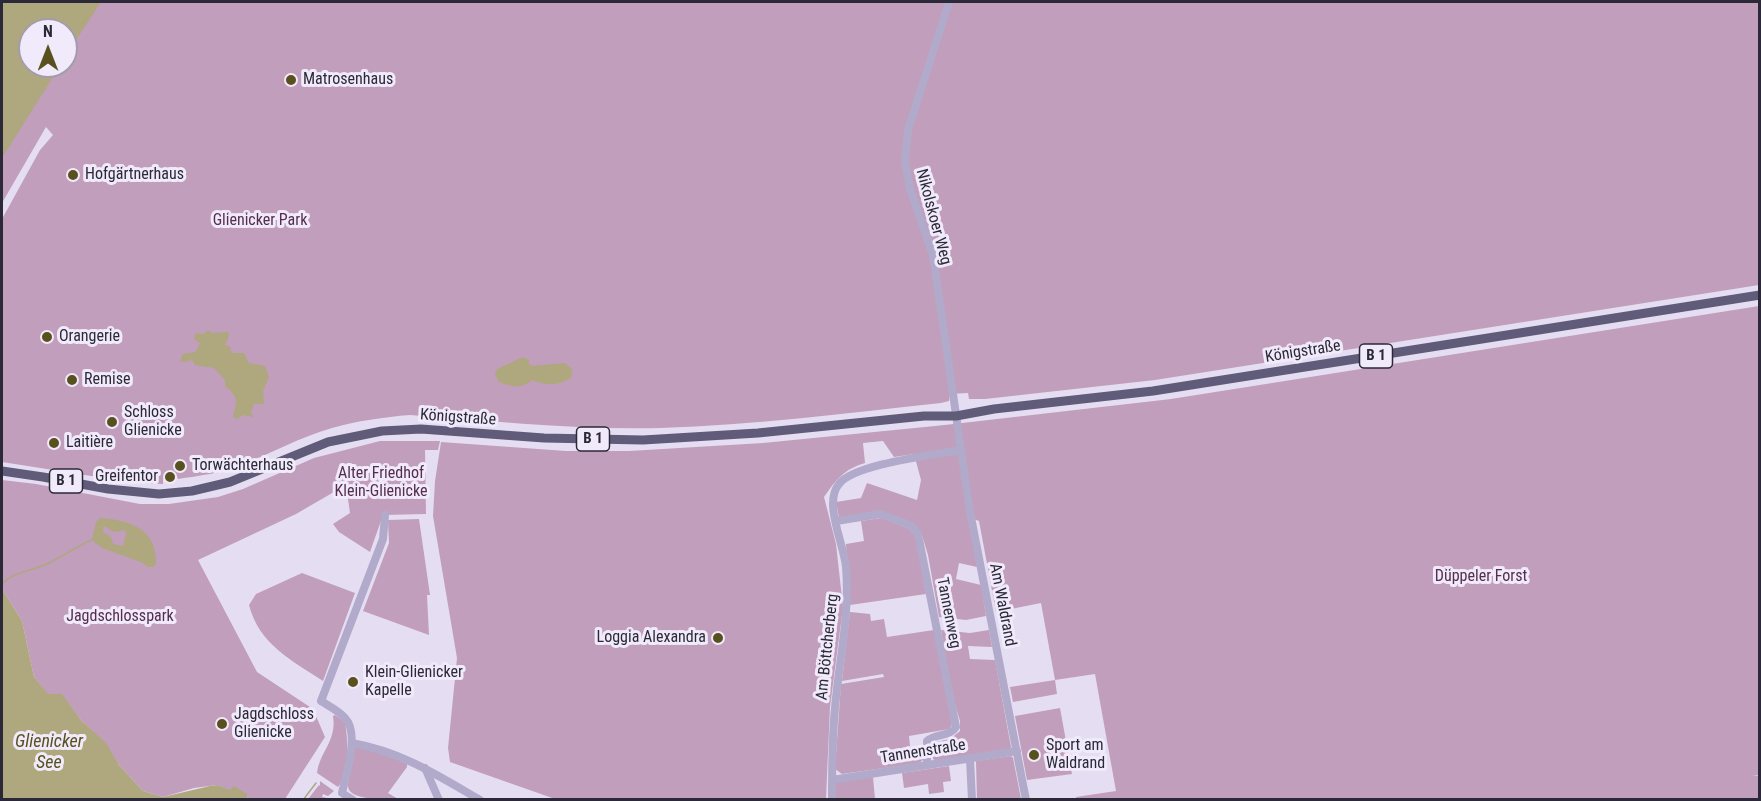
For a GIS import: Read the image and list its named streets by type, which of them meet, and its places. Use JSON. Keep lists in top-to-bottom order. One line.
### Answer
{"streets":{"main road":["Königstraße","B 1"],"street":["Nikolskoer Weg","Am Waldrand","Tannenweg","Am Böttcherberg","Tannenstraße"]},"crossings":[["Nikolskoer Weg","Königstraße"],["Nikolskoer Weg","Am Waldrand"],["Königstraße","Am Waldrand"],["Am Waldrand","Am Böttcherberg"],["Am Waldrand","Tannenstraße"],["Tannenweg","Am Böttcherberg"],["Tannenweg","Tannenstraße"],["Am Böttcherberg","Tannenstraße"]],"water":["Glienicker See"],"parks":["Glienicker Park","Alter Friedhof Klein-Glienicke","Düppeler Forst","Jagdschlosspark"],"places":["Matrosenhaus","Hofgärtnerhaus","Orangerie","Remise","Schloss Glienicke","Laitière","Torwächterhaus","Greifentor","Loggia Alexandra","Klein-Glienicker Kapelle","Jagdschloss Glienicke","Sport am Waldrand"],"north":"top"}
